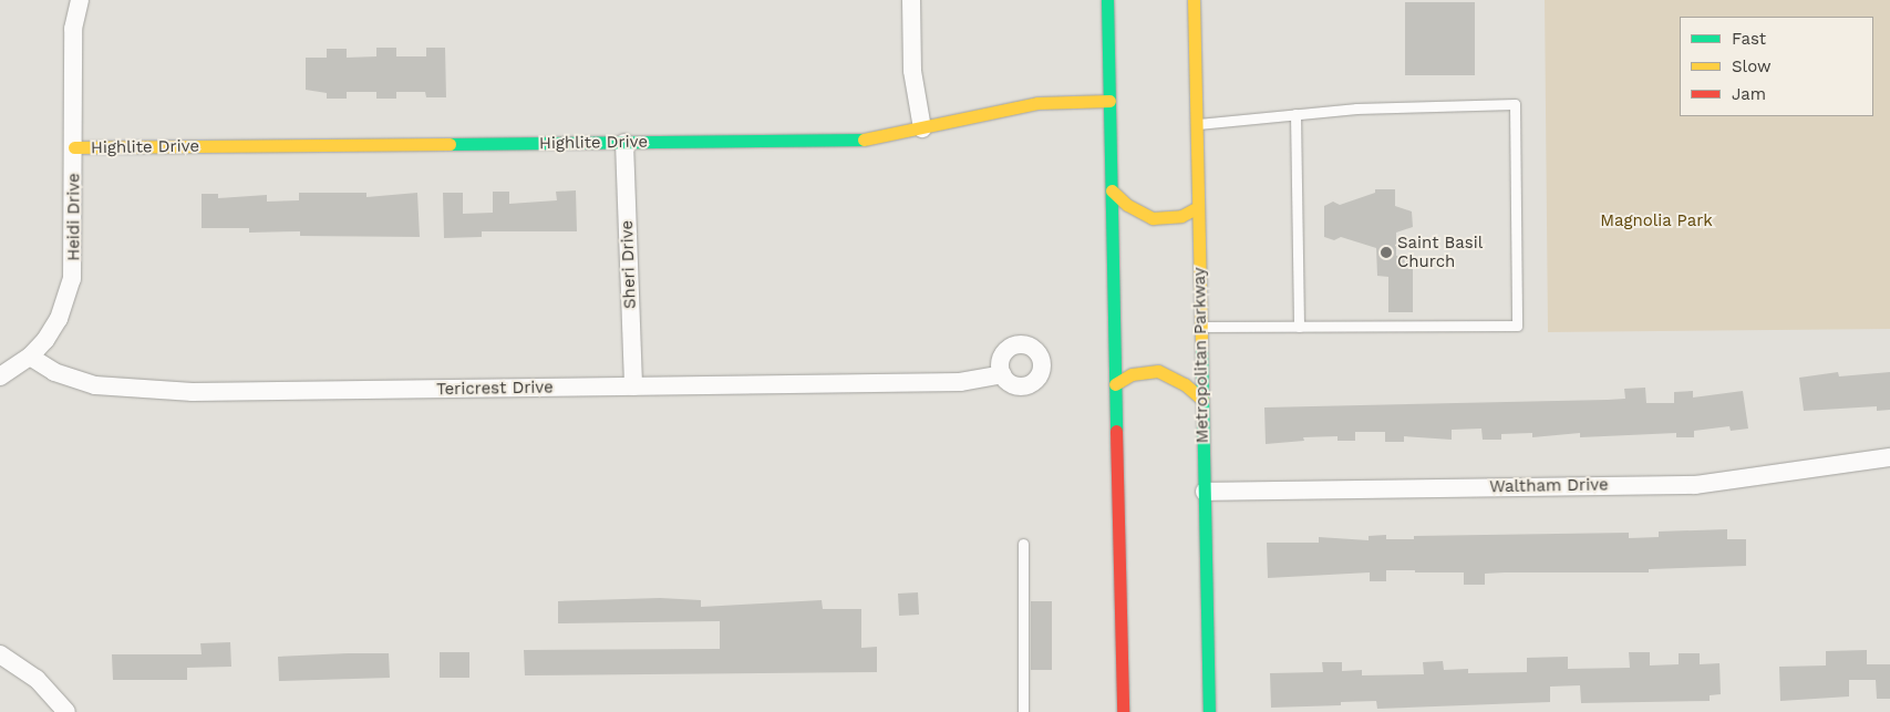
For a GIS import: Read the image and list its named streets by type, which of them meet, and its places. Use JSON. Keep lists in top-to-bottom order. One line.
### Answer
{"streets":{"main road":["Highlite Drive","Metropolitan Parkway"],"street":["Heidi Drive","Sheri Drive","Tericrest Drive","Waltham Drive"]},"crossings":[["Highlite Drive","Heidi Drive"],["Highlite Drive","Sheri Drive"],["Heidi Drive","Tericrest Drive"],["Sheri Drive","Tericrest Drive"],["Metropolitan Parkway","Waltham Drive"]],"parks":["Magnolia Park"],"places":["Saint Basil Church"],"legend":["Fast","Slow","Jam"]}
